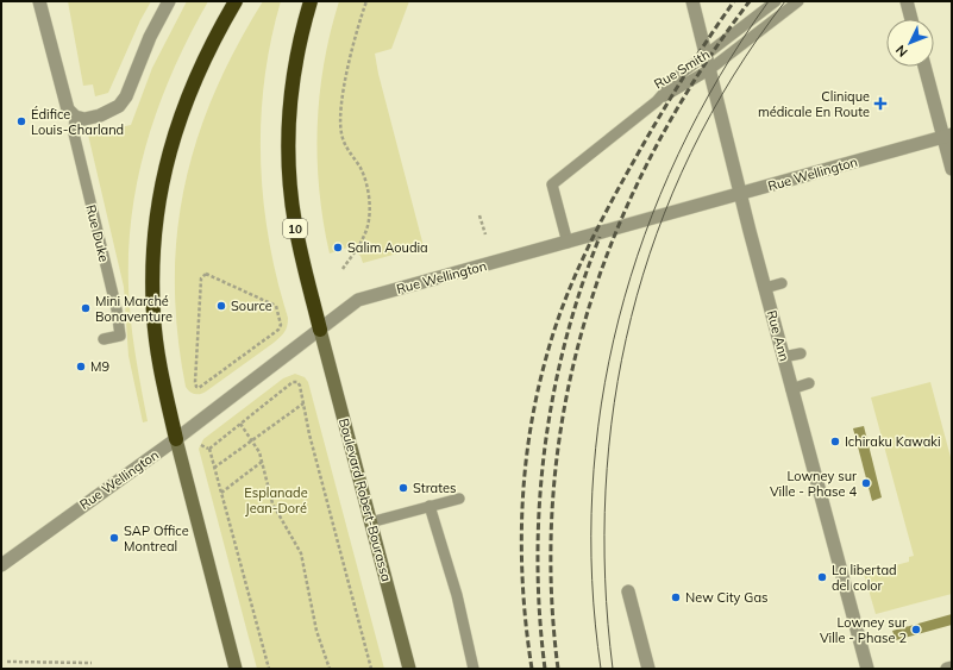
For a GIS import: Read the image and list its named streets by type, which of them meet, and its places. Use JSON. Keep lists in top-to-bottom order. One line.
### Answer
{"streets":{"highway":["10"],"main road":["Boulevard Robert-Bourassa"],"street":["Rue Wellington","Rue Duke","Rue Ann"],"lane":["Rue Smith"]},"crossings":[["Rue Smith","Rue Ann"],["Rue Wellington","10"],["Rue Wellington","Rue Ann"],["Rue Wellington","Boulevard Robert-Bourassa"],["10","Boulevard Robert-Bourassa"]],"parks":["Esplanade Jean-Doré"],"places":{"health":["Clinique médicale En Route"],"other":["Édifice Louis-Charland","Salim Aoudia","Source","Mini Marché Bonaventure","M9","Ichiraku Kawaki","Lowney sur Ville - Phase 4","Strates","SAP Office Montreal","La libertad del color","New City Gas","Lowney sur Ville - Phase 2"]},"north":"bottom left"}
